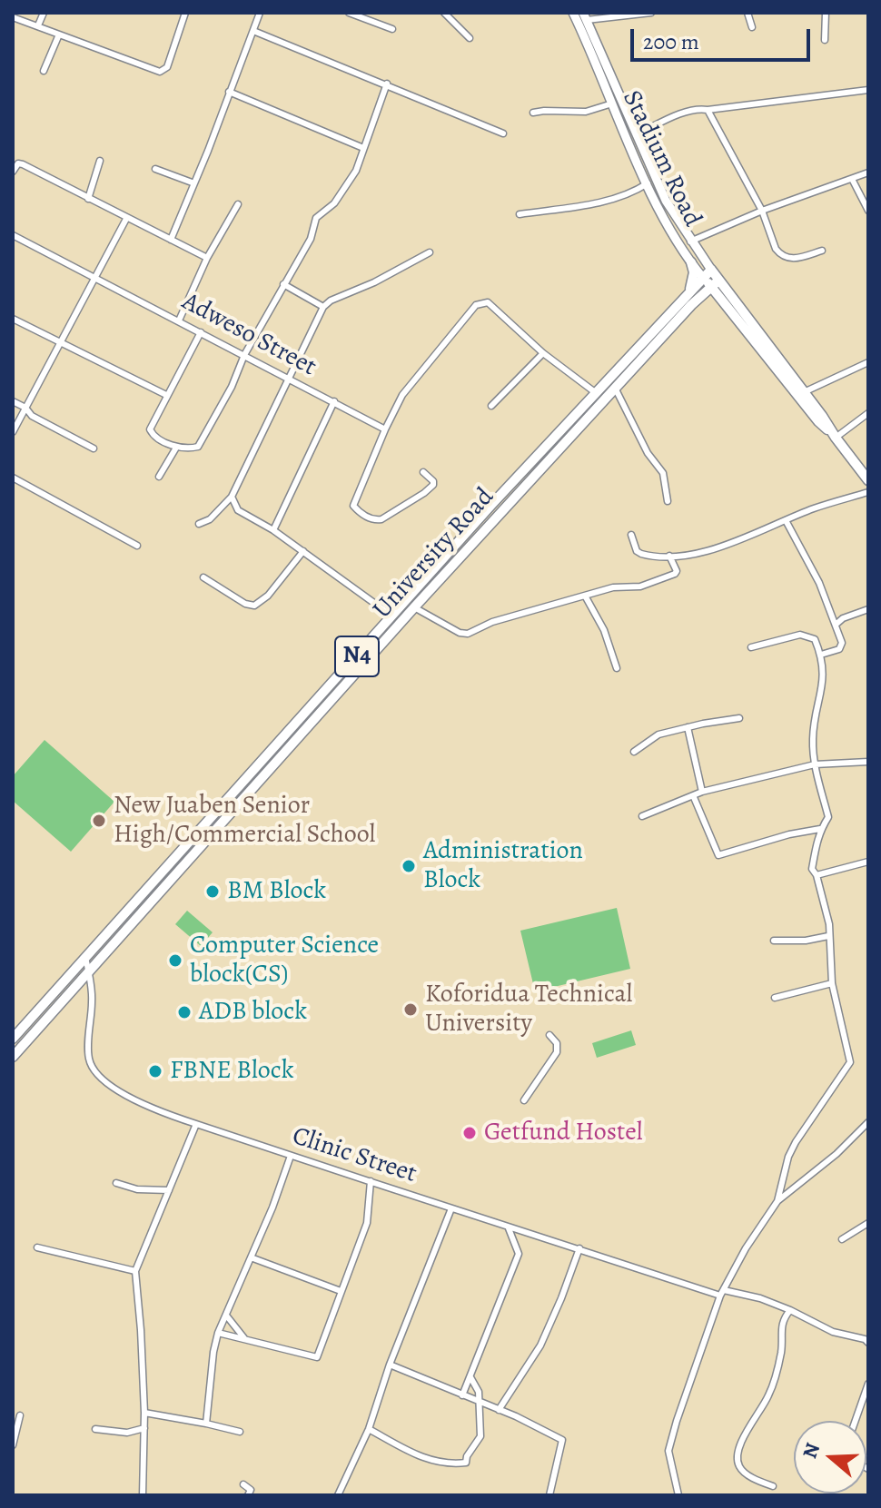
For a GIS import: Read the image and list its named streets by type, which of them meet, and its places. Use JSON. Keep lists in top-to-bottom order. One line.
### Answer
{"streets":{"highway":["University Road","N4"],"main road":["Stadium Road"],"street":["Adweso Street","Clinic Street"]},"crossings":[["Stadium Road","University Road"],["University Road","Clinic Street"]],"places":["New Juaben Senior High/Commercial School","Administration Block","BM Block","Computer Science block(CS)","Koforidua Technical University","ADB block","FBNE Block","Getfund Hostel"],"scale_bar":"200 m","north":"left"}
